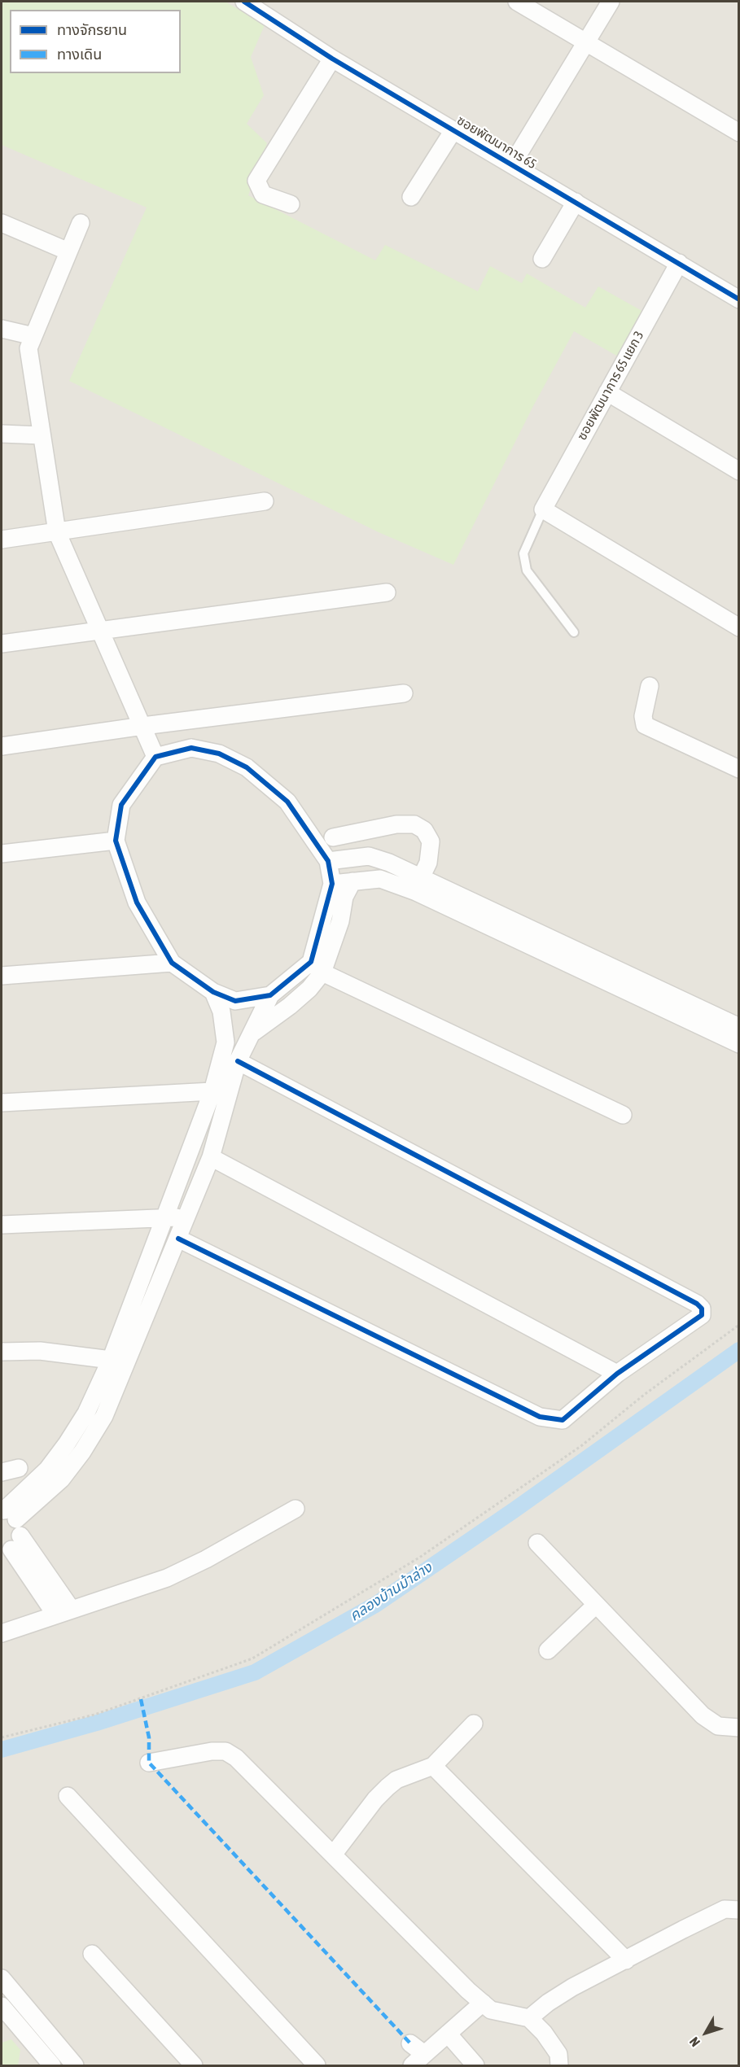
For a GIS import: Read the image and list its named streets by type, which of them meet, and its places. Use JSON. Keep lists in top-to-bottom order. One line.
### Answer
{"streets":{"street":["ซอยพัฒนาการ 65","ซอยพัฒนาการ 65 แยก 3"]},"crossings":[["ซอยพัฒนาการ 65","ซอยพัฒนาการ 65 แยก 3"]],"water":["คลองบ้านม้าล่าง"],"legend":["ทางจักรยาน","ทางเดิน"],"north":"bottom left"}
